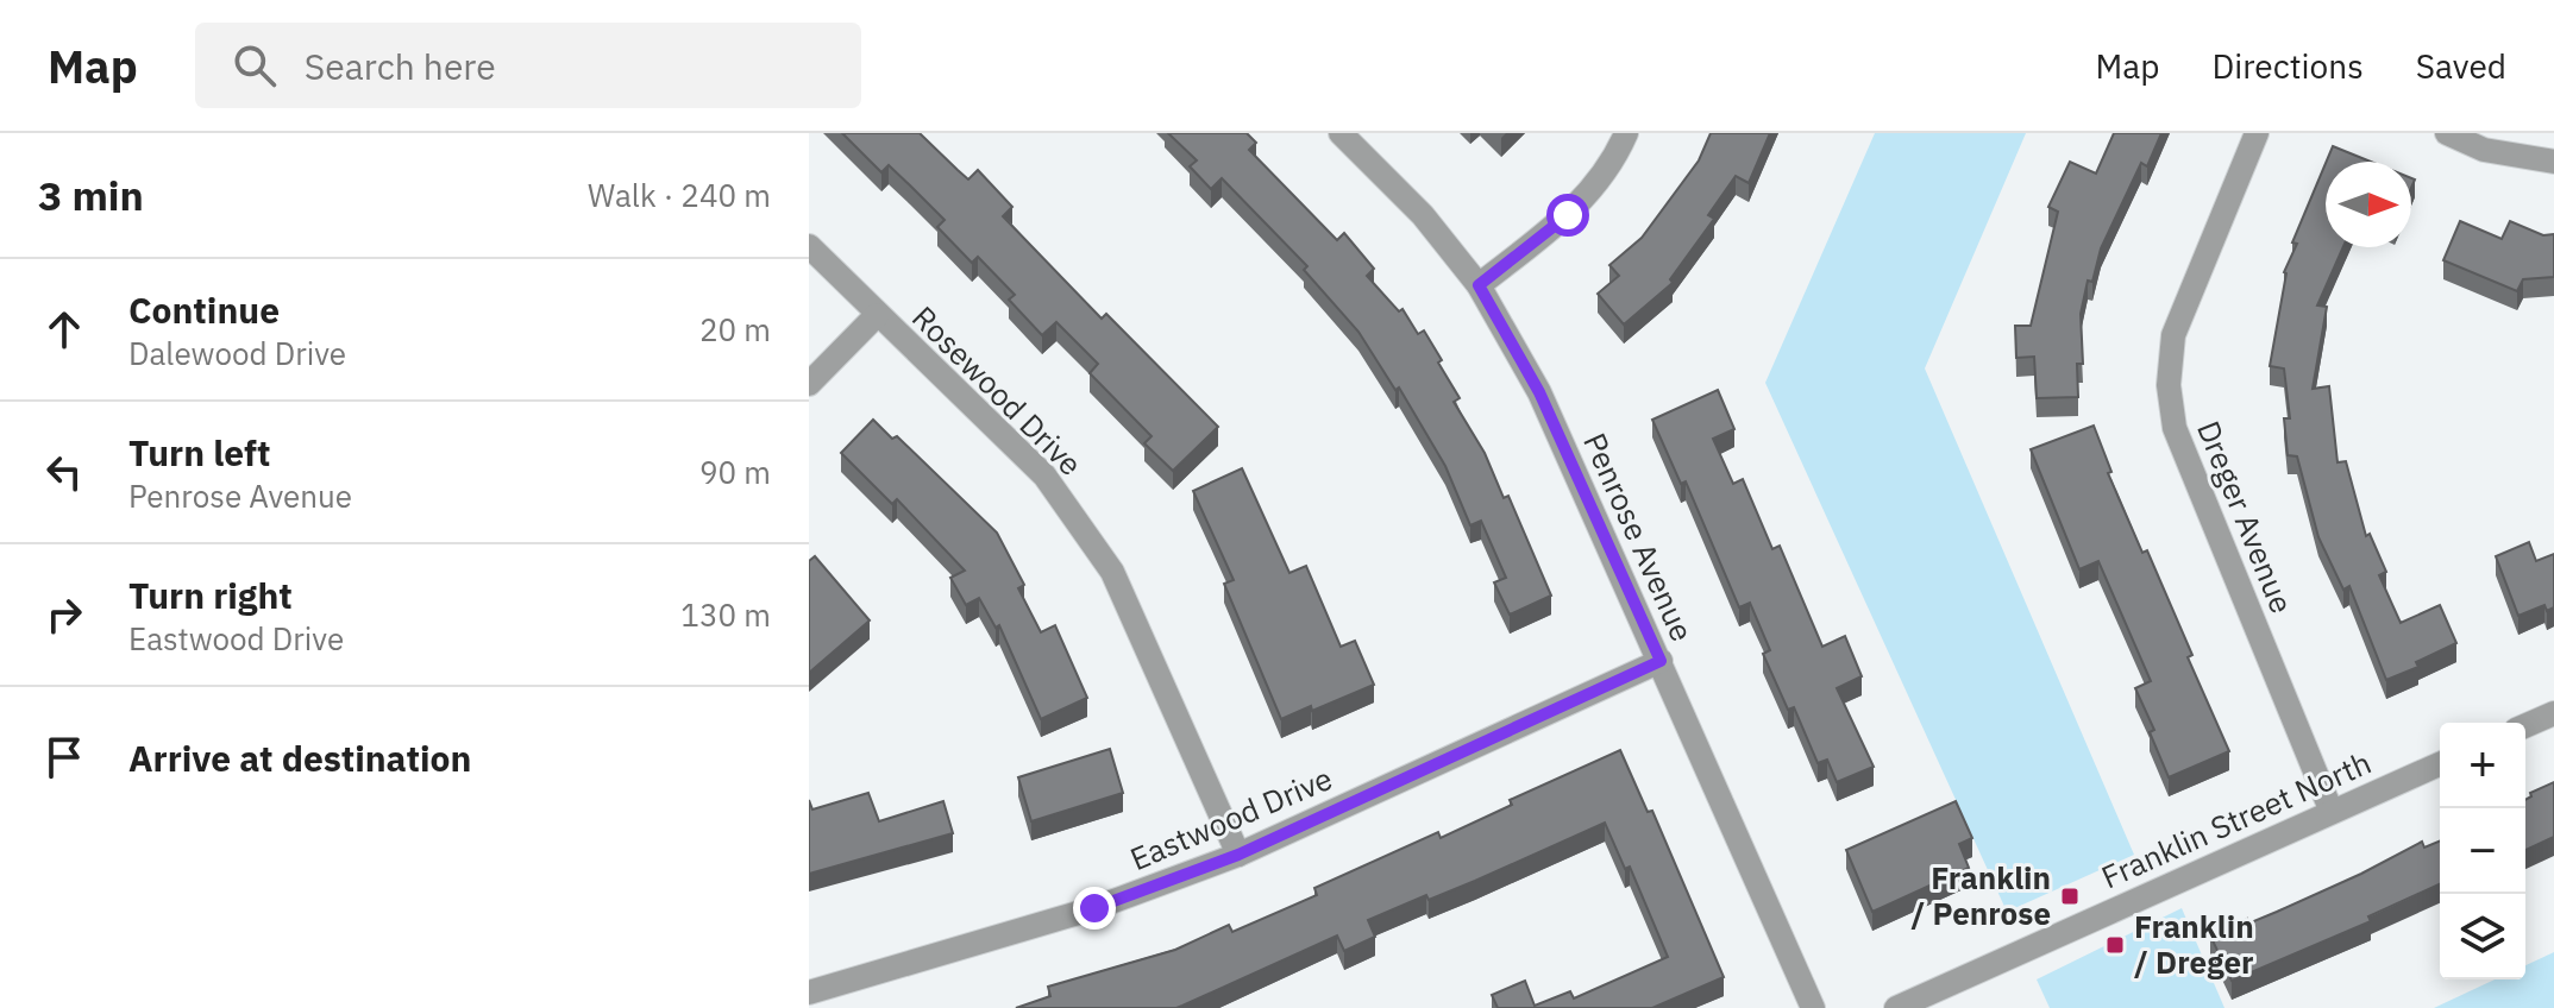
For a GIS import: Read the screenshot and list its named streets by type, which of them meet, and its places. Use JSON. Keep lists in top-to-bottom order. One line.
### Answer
{"streets":{"street":["Rosewood Drive","Dreger Avenue","Penrose Avenue","Eastwood Drive","Franklin Street North"]},"crossings":[["Rosewood Drive","Eastwood Drive"],["Dreger Avenue","Franklin Street North"],["Penrose Avenue","Eastwood Drive"]],"places":{"transit":["Franklin / Penrose","Franklin / Dreger"]},"north":"right","page":{"header":"Map","search":"Search here","nav":["Map","Directions","Saved"],"heading":["3 min","Walk · 240 m"],"list":[["Continue","Dalewood Drive","20 m"],["Turn left","Penrose Avenue","90 m"],["Turn right","Eastwood Drive","130 m"],"Arrive at destination"],"map_buttons":["+","−"]}}
